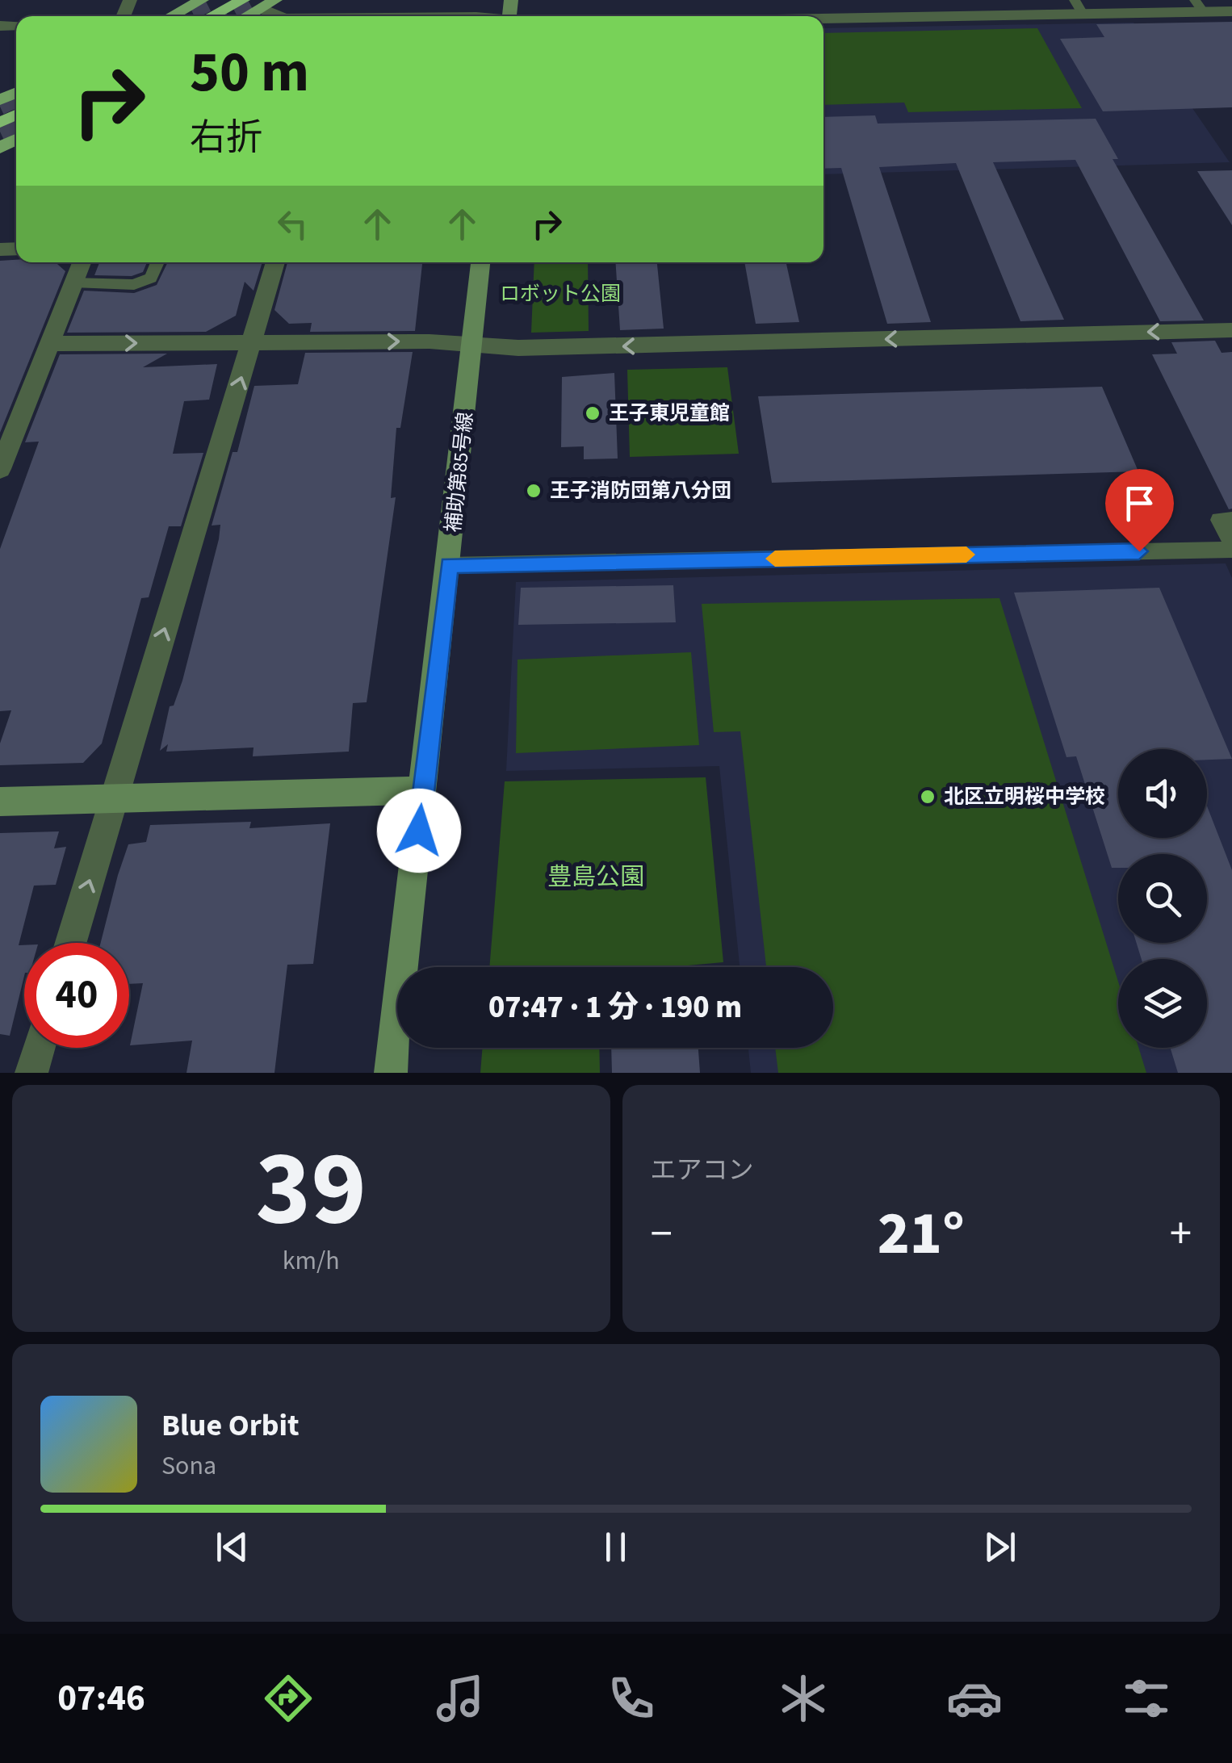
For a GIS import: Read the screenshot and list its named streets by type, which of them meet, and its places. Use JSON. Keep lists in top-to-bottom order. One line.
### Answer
{"streets":{"street":["補助第85号線"]},"parks":["ロボット公園","豊島公園"],"places":["王子東児童館","王子消防団第八分団","北区立明桜中学校"],"page":{"turn":["50 m","右折"],"limit":"40","trip":"07:47 · 1 分 · 190 m","tile":[["39","km/h"],"エアコン"],"heat":["−","21°","+"],"song":["Blue Orbit","Sona"],"tabs":"07:46"}}
